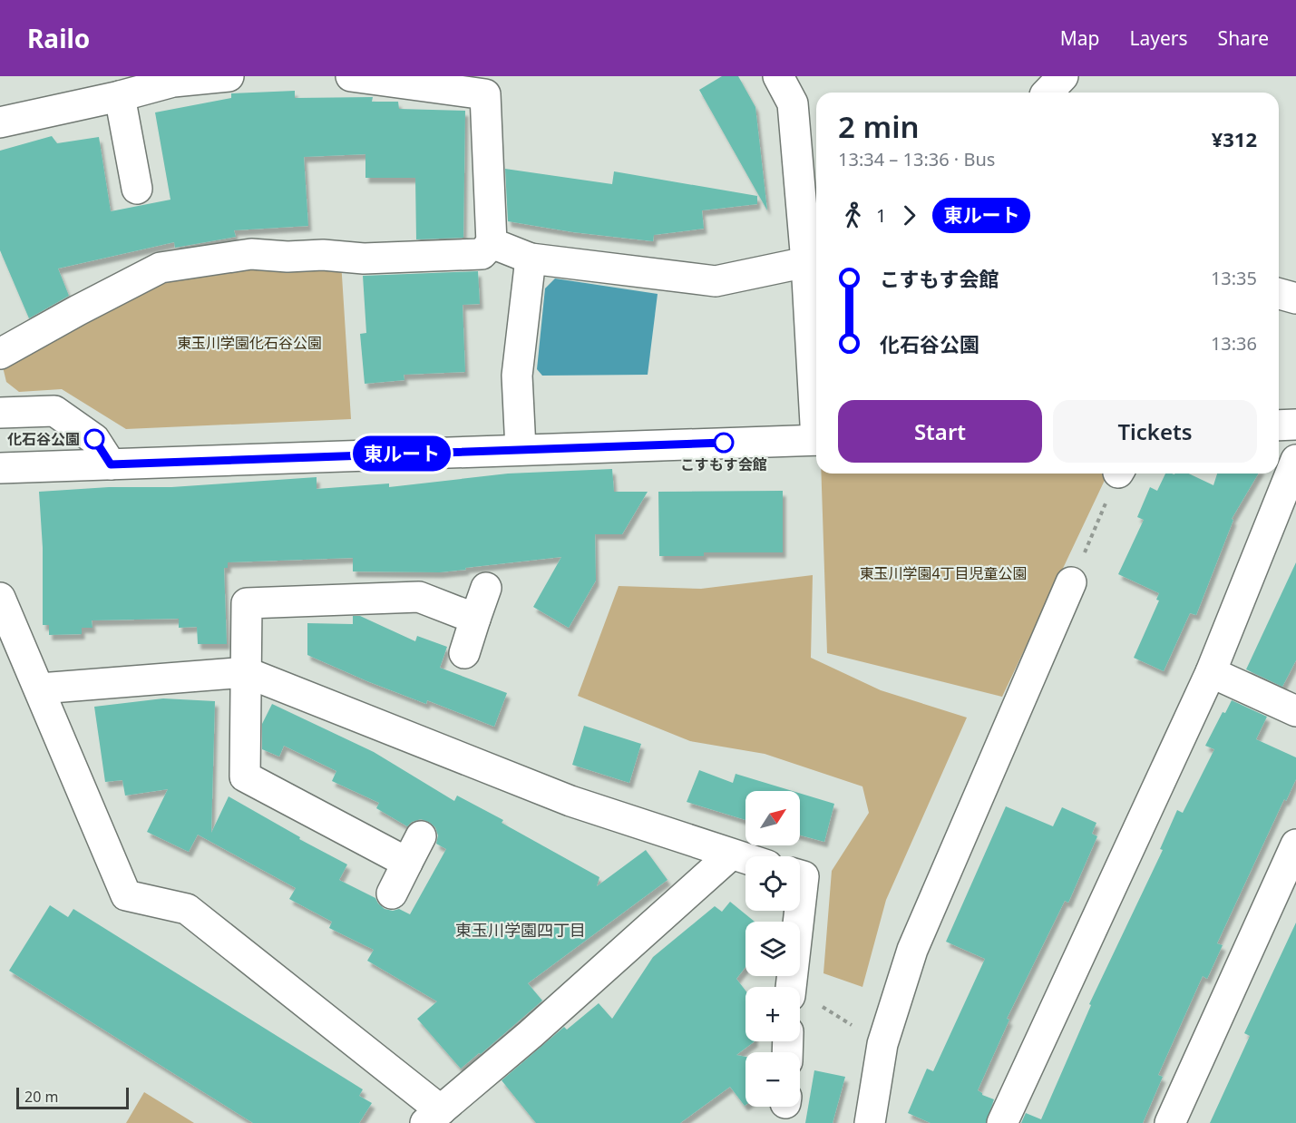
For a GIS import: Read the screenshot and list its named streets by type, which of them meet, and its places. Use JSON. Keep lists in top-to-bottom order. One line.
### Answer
{"districts":["東玉川学園四丁目"],"parks":["東玉川学園化石谷公園","東玉川学園4丁目児童公園"],"places":["化石谷公園","こすもす会館"],"lines":["bus line 東ルート"],"scale_bar":"20 m","north":"top right","page":{"header":"Railo","nav":["Map","Layers","Share"],"on_map":"東ルート","heading":["2 min","13:34 – 13:36 · Bus","¥312"],"legs":["1","東ルート"],"list":[{"name":"こすもす会館","value":"13:35"},{"name":"化石谷公園","value":"13:36"}],"buttons":["Start","Tickets"],"map_buttons":["+","−"],"scale":"20 m"}}
